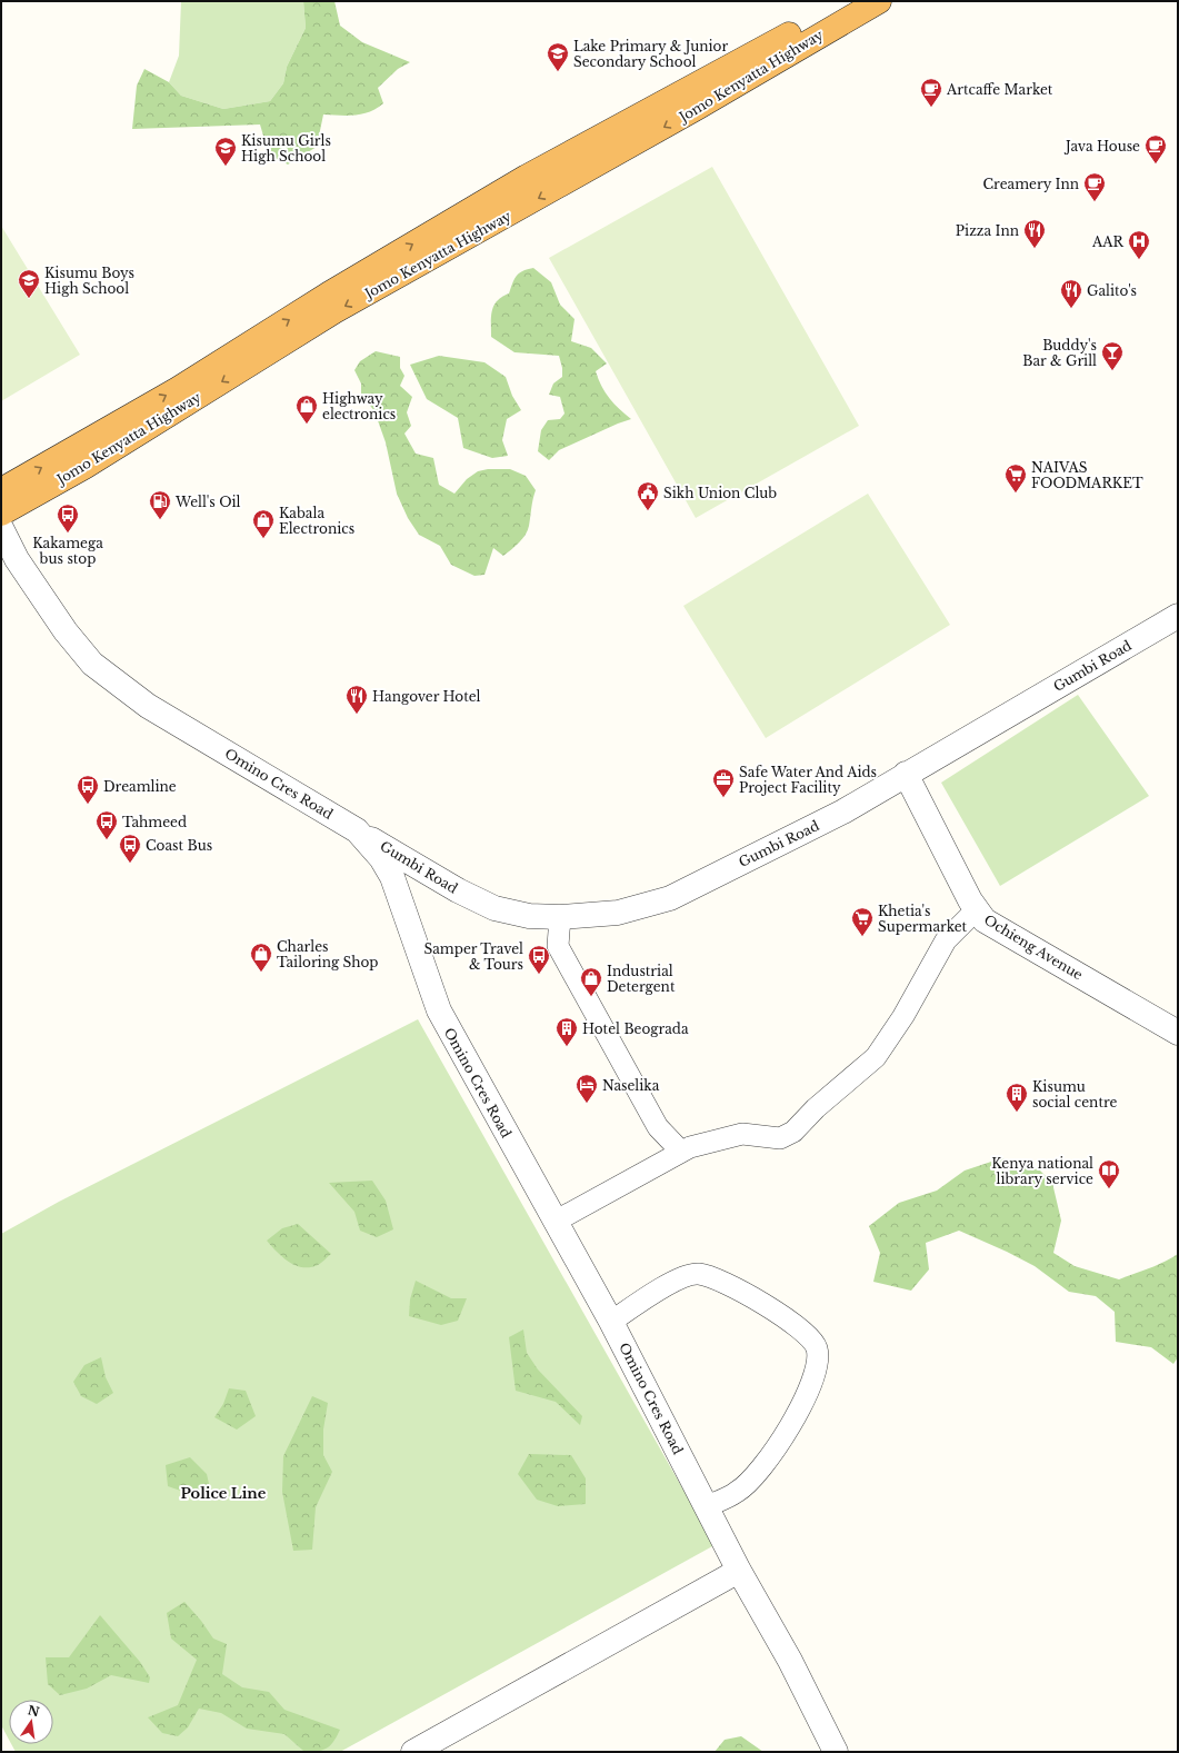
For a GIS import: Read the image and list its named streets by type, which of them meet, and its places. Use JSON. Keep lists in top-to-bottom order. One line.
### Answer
{"streets":{"highway":["Jomo Kenyatta Highway"],"street":["Gumbi Road","Omino Cres Road","Ochieng Avenue"]},"crossings":[["Gumbi Road","Omino Cres Road"],["Gumbi Road","Ochieng Avenue"]],"districts":["Police Line"],"places":{"school or university":["Lake Primary & Junior Secondary School","Kisumu Girls High School","Kisumu Boys High School"],"cafe":["Artcaffe Market","Java House","Creamery Inn"],"restaurant":["Pizza Inn","Galito's","Hangover Hotel"],"hospital":["AAR"],"bar":["Buddy's Bar & Grill"],"shop":["Highway electronics","Kabala Electronics","Charles Tailoring Shop","Industrial Detergent"],"supermarket":["NAIVAS FOODMARKET","Khetia's Supermarket"],"public building":["Sikh Union Club"],"fuel station":["Well's Oil"],"bus stop":["Kakamega bus stop","Dreamline","Tahmeed","Coast Bus","Samper Travel & Tours"],"office":["Safe Water And Aids Project Facility"],"building":["Hotel Beograda","Kisumu social centre"],"hotel":["Naselika"],"library":["Kenya national library service"]},"north":"top"}
